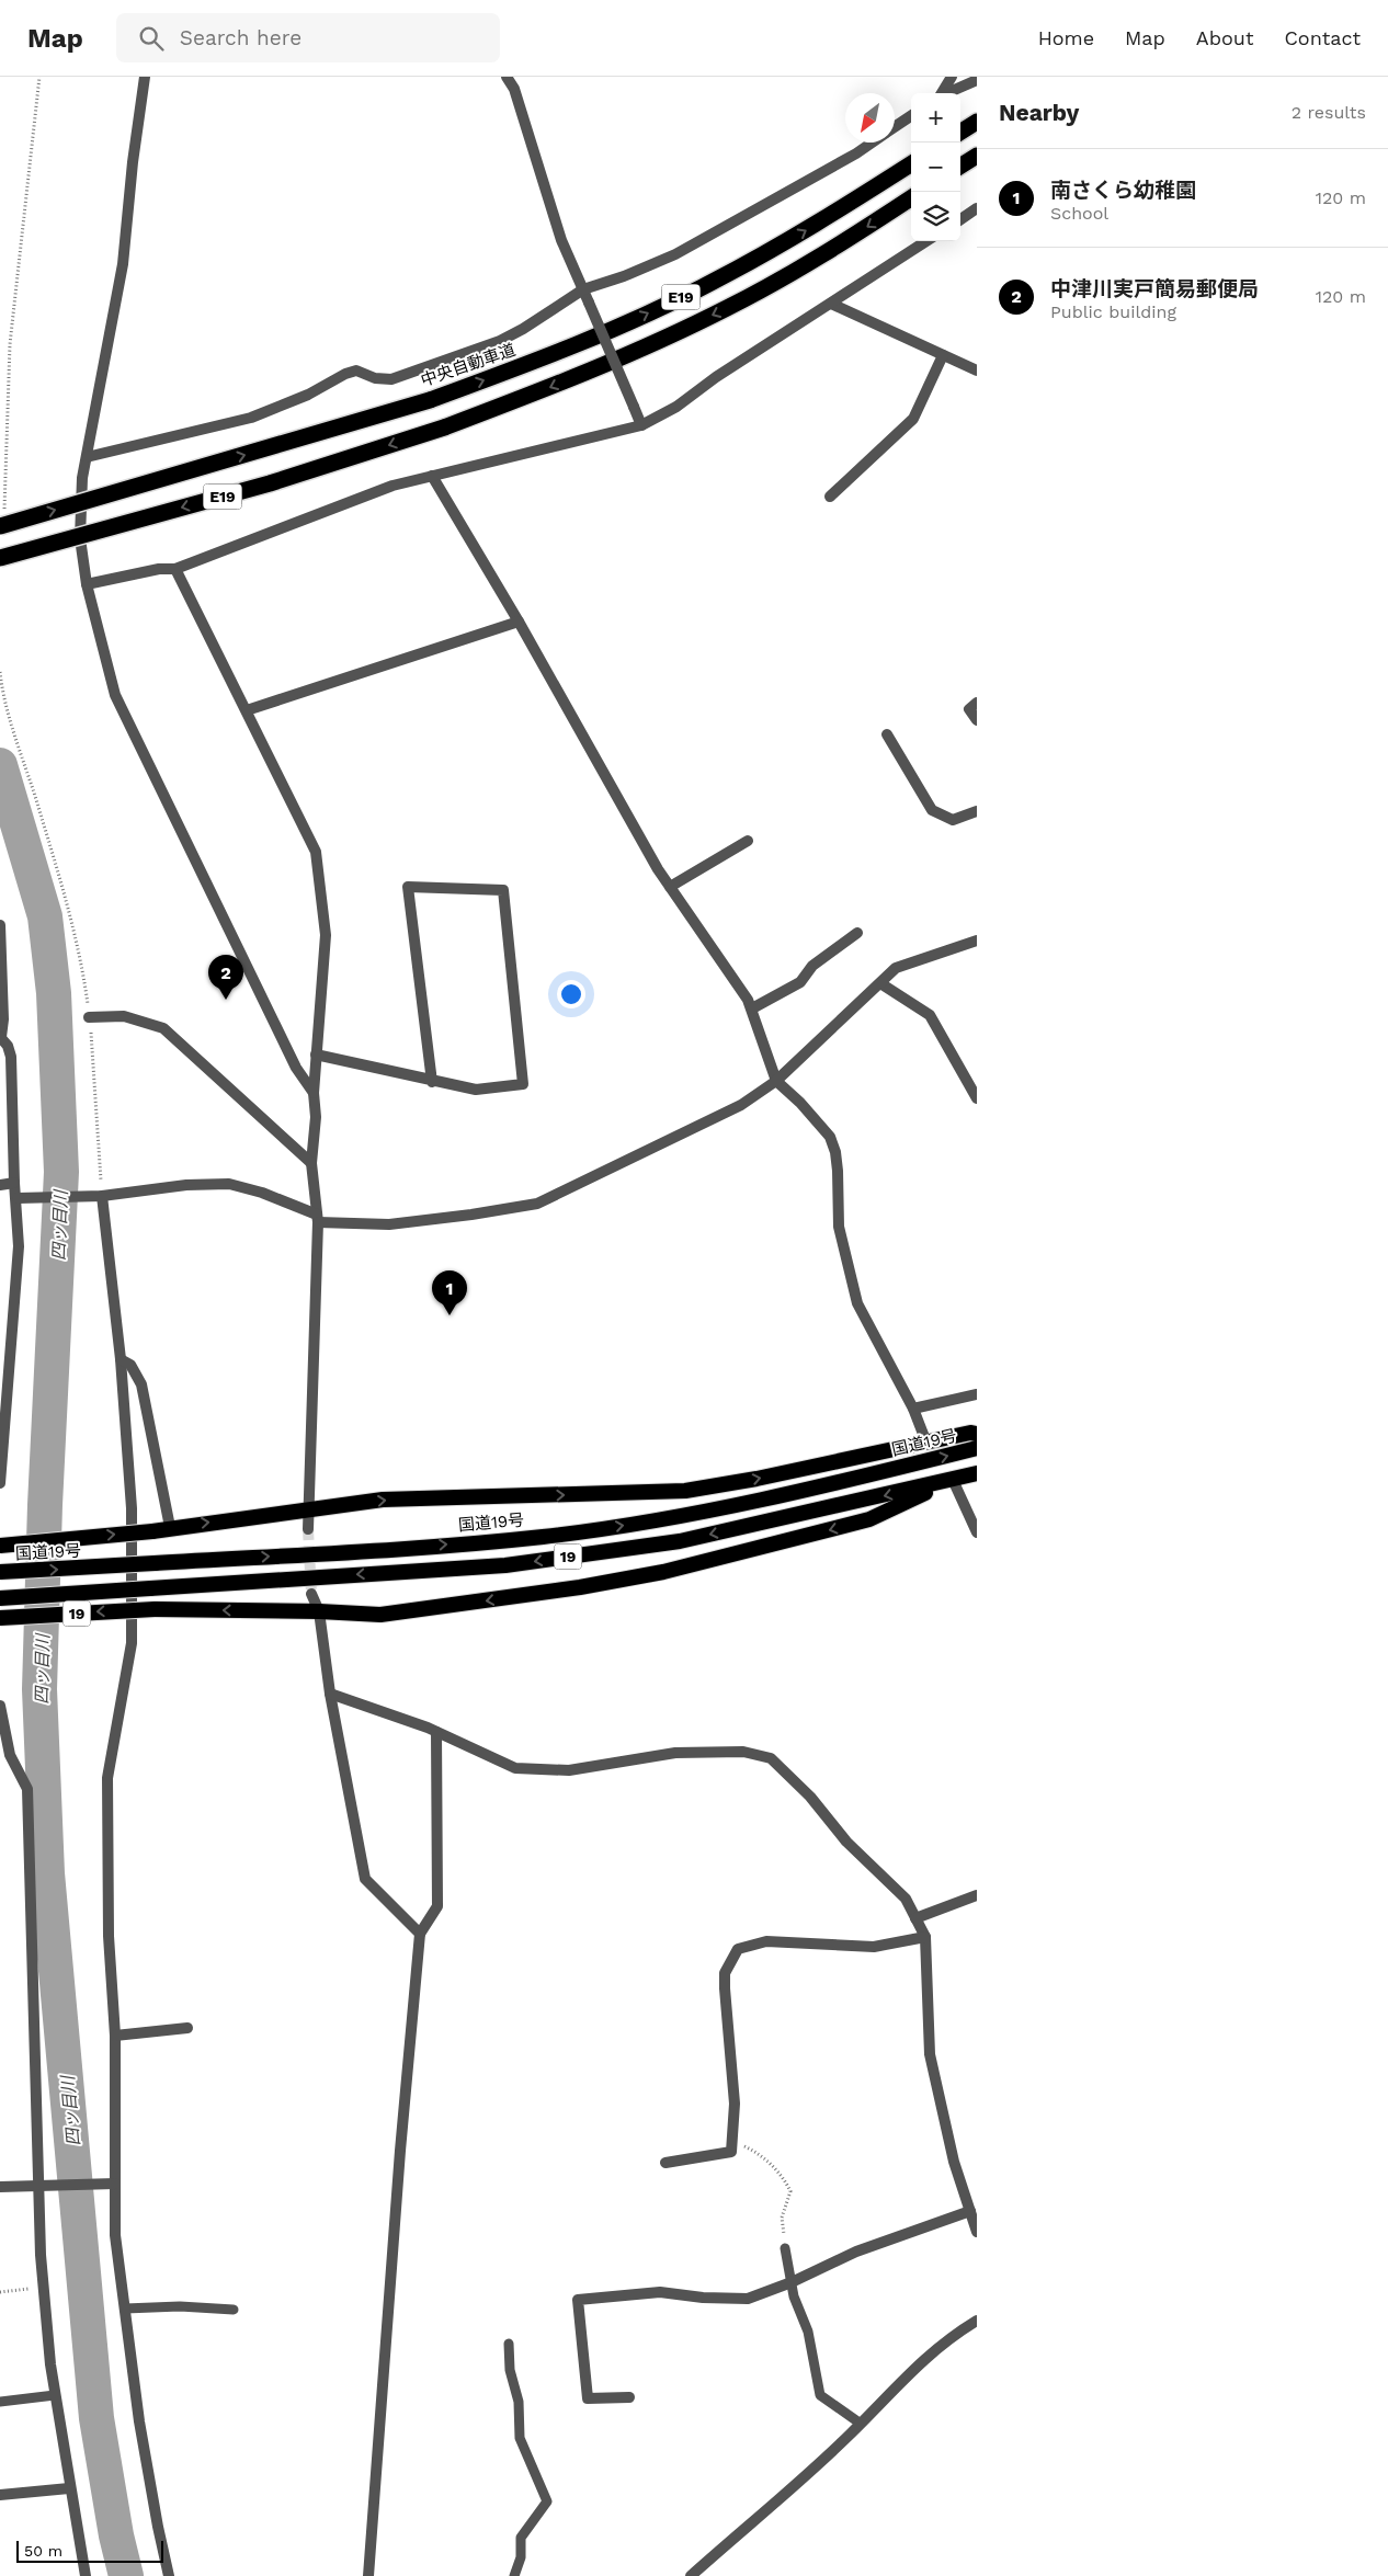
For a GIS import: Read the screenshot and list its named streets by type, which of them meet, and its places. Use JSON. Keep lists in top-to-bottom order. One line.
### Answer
{"streets":{"highway":["E19","中央自動車道","国道19号","19"]},"water":["四ッ目川"],"scale_bar":"50 m","north":"bottom left","page":{"header":"Map","search":"Search here","nav":["Home","Map","About","Contact"],"heading":["Nearby","2 results"],"map_buttons":["+","−"],"list":[{"mark":"1","name":"南さくら幼稚園","note":"School","value":"120 m"},{"mark":"2","name":"中津川実戸簡易郵便局","note":"Public building","value":"120 m"}],"pins":["2","1"],"scale":"50 m"}}
